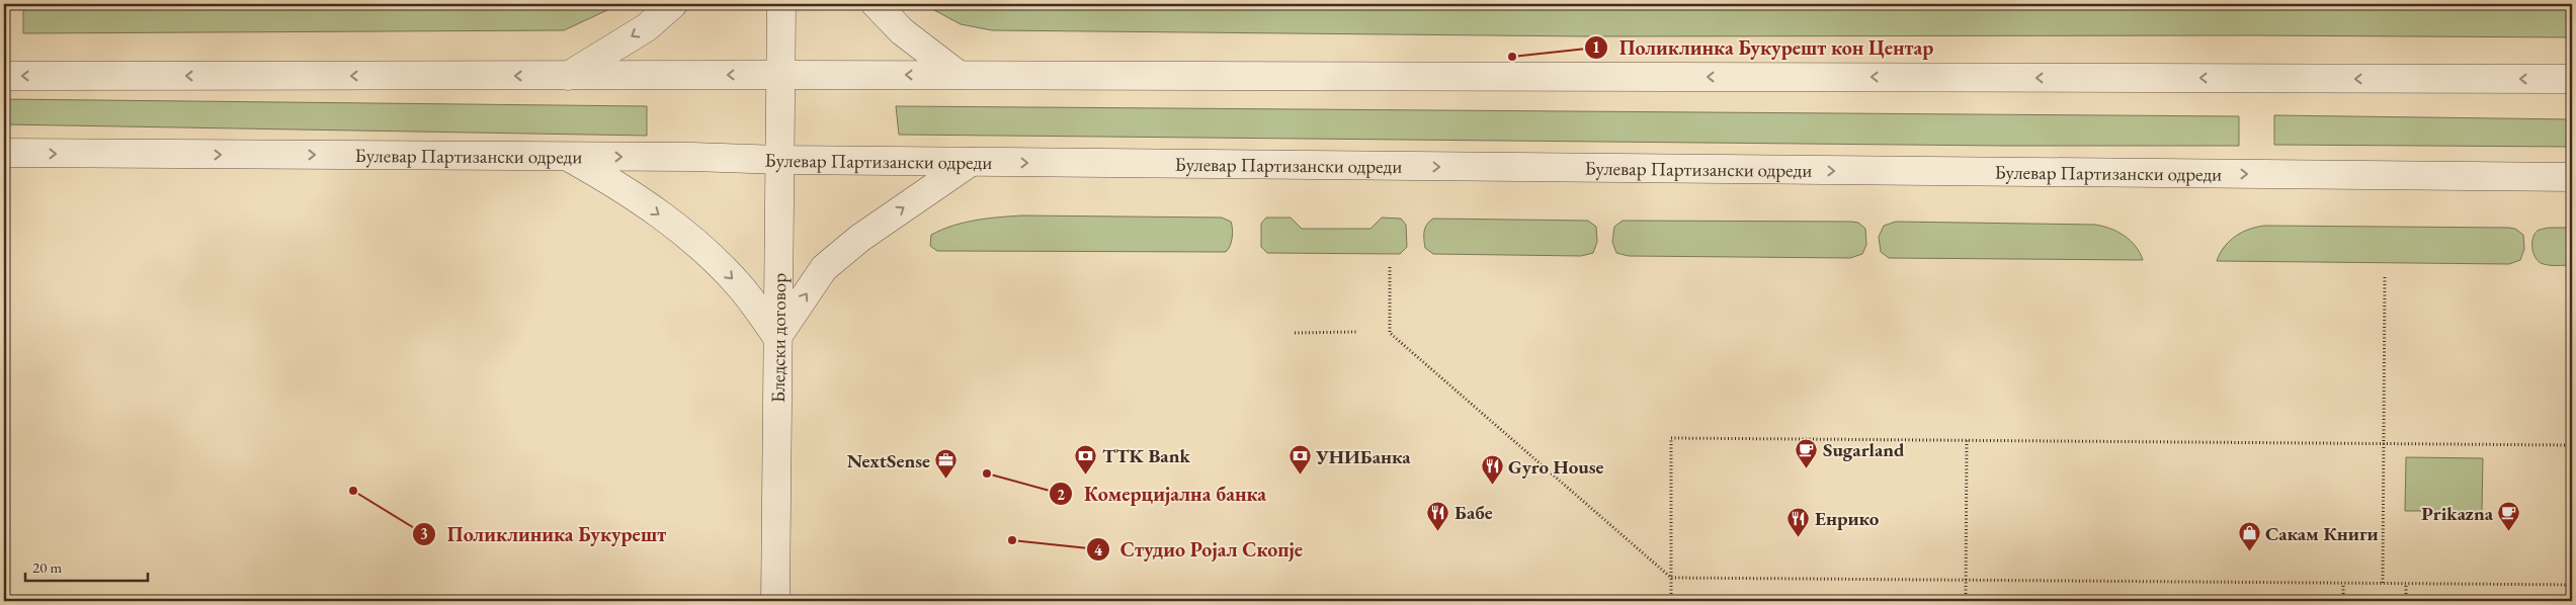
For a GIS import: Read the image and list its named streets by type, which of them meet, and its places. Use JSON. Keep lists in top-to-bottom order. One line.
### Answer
{"streets":{"street":["Булевар Партизански одреди","Бледски договор"]},"crossings":[["Булевар Партизански одреди","Бледски договор"]],"places":{"other":["Поликлинка Букурешт кон Центар","Комерцијална банка","Поликлиника Букурешт","Студио Ројал Скопје"],"cafe":["Sugarland","Prikazna"],"bank":["TTK Bank","УНИБанка"],"office":["NextSense"],"restaurant":["Gyro House","Бабе","Енрико"],"shop":["Сакам Книги"]},"scale_bar":"20 m"}
